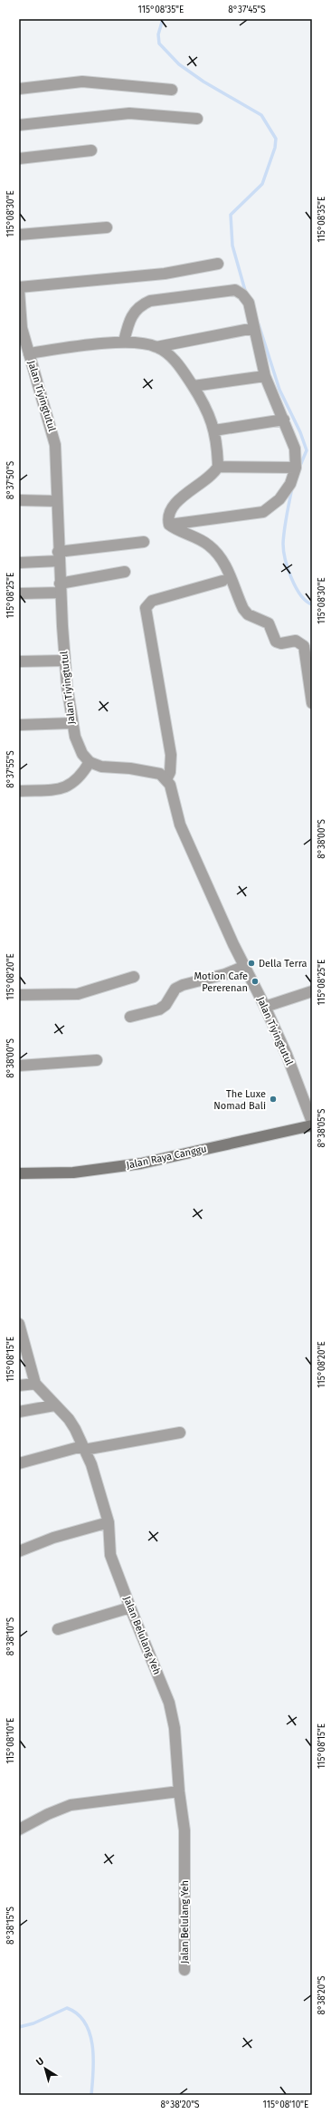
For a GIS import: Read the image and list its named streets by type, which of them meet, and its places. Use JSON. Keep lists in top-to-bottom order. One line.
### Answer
{"streets":{"main road":["Jalan Raya Canggu"],"street":["Jalan Tiyingtutul","Jalan Belulang Yeh"]},"places":["Della Terra","Motion Cafe Pererenan","The Luxe Nomad Bali"],"north":"top left","coordinates":["115°08'35\"E","8°37'45\"S","115°08'30\"E","8°37'50\"S","115°08'25\"E","8°37'55\"S","8°38'00\"S","115°08'20\"E","8°38'05\"S","115°08'15\"E","8°38'10\"S","115°08'10\"E","8°38'15\"S","8°38'20\"S"]}
